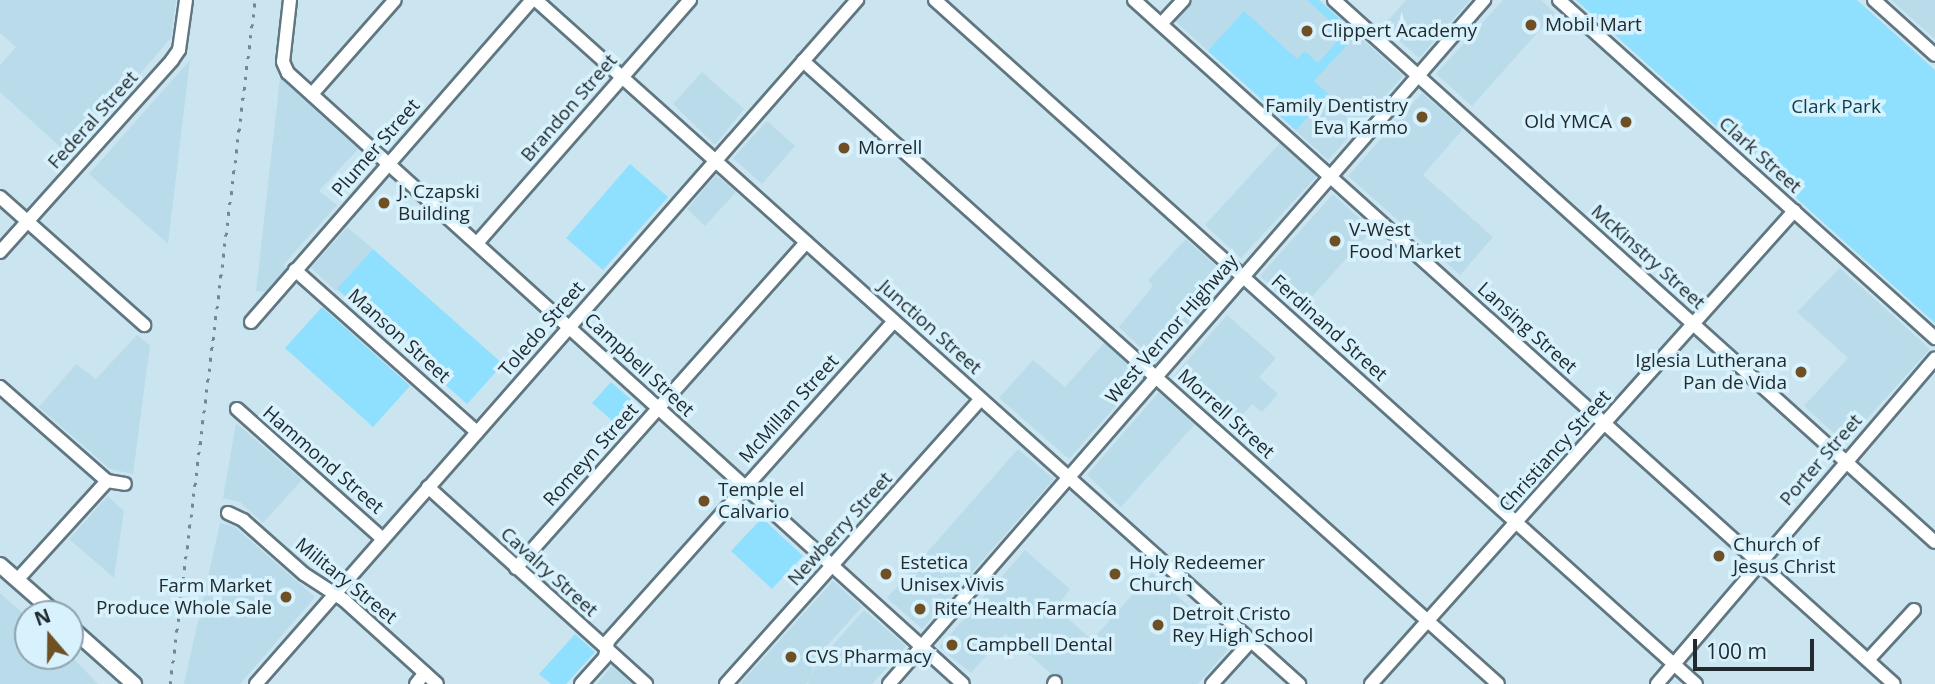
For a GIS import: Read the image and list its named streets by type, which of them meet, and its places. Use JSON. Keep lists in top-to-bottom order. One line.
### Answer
{"streets":{"street":["Brandon Street","Federal Street","Plumer Street","Clark Street","McKinstry Street","Junction Street","Ferdinand Street","Lansing Street","Toledo Street","West Vernor Highway","Manson Street","Campbell Street","McMillan Street","Morrell Street","Christiancy Street","Romeyn Street","Hammond Street","Porter Street","Newberry Street","Cavalry Street","Military Street"]},"crossings":[["Brandon Street","Junction Street"],["Brandon Street","Campbell Street"],["Plumer Street","Junction Street"],["Plumer Street","Manson Street"],["Plumer Street","Campbell Street"],["Clark Street","Christiancy Street"],["McKinstry Street","West Vernor Highway"],["McKinstry Street","Christiancy Street"],["McKinstry Street","Porter Street"],["Junction Street","Toledo Street"],["Junction Street","West Vernor Highway"],["Junction Street","McMillan Street"],["Junction Street","Romeyn Street"],["Junction Street","Newberry Street"],["Ferdinand Street","West Vernor Highway"],["Ferdinand Street","Christiancy Street"],["Ferdinand Street","Porter Street"],["Lansing Street","West Vernor Highway"],["Lansing Street","Christiancy Street"],["Lansing Street","Porter Street"],["Toledo Street","Manson Street"],["Toledo Street","Campbell Street"],["Toledo Street","Morrell Street"],["Toledo Street","Hammond Street"],["Toledo Street","Cavalry Street"],["Toledo Street","Military Street"],["West Vernor Highway","Campbell Street"],["West Vernor Highway","Morrell Street"],["Campbell Street","McMillan Street"],["Campbell Street","Romeyn Street"],["Campbell Street","Newberry Street"],["McMillan Street","Cavalry Street"],["Morrell Street","Christiancy Street"],["Romeyn Street","Cavalry Street"]],"parks":["Clark Park"],"places":["Mobil Mart","Clippert Academy","Family Dentistry Eva Karmo","Old YMCA","Morrell","J. Czapski Building","V-West Food Market","Iglesia Lutherana Pan de Vida","Temple el Calvario","Church of Jesus Christ","Estetica Unisex Vivis","Holy Redeemer Church","Farm Market Produce Whole Sale","Rite Health Farmacía","Detroit Cristo Rey High School","Campbell Dental","CVS Pharmacy"],"scale_bar":"100 m","north":"top"}
